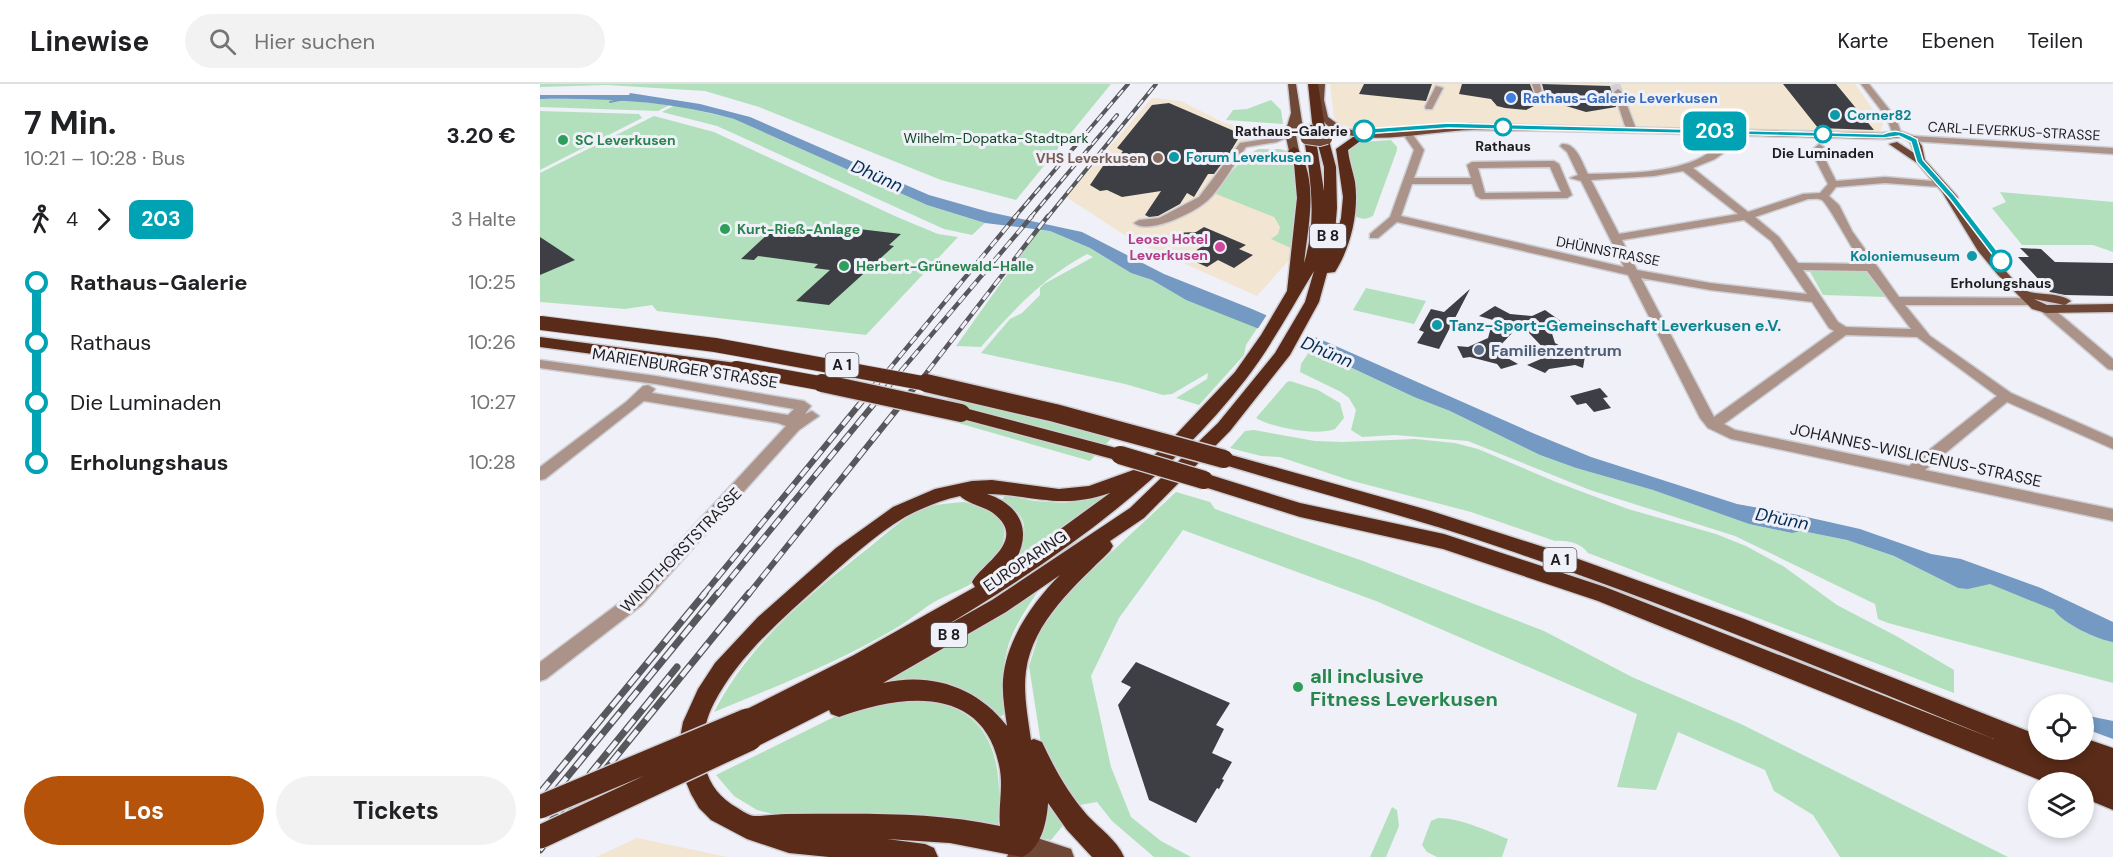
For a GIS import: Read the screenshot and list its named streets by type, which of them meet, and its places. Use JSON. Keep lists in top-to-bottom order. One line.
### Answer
{"streets":{"highway":["B 8","A 1","EUROPARING"],"street":["CARL-LEVERKUS-STRASSE","DHÜNNSTRASSE","MARIENBURGER STRASSE","JOHANNES-WISLICENUS-STRASSE","WINDTHORSTSTRASSE"]},"crossings":[["MARIENBURGER STRASSE","WINDTHORSTSTRASSE"]],"water":["Dhünn"],"parks":["Wilhelm-Dopatka-Stadtpark"],"places":["Rathaus-Galerie Leverkusen","Corner82","Rathaus","Rathaus-Galerie","Die Luminaden","SC Leverkusen","Forum Leverkusen","VHS Leverkusen","Kurt-Rieß-Anlage","Leoso Hotel Leverkusen","Koloniemuseum","Erholungshaus","Herbert-Grünewald-Halle","Tanz-Sport-Gemeinschaft Leverkusen e.V.","Familienzentrum","all inclusive Fitness Leverkusen"],"lines":["bus line 203"],"page":{"header":"Linewise","search":"Hier suchen","nav":["Karte","Ebenen","Teilen"],"heading":["7 Min.","10:21 – 10:28 · Bus","3.20 €"],"on_map":"203","legs":["4","203","3 Halte"],"list":[{"name":"Rathaus-Galerie","value":"10:25"},{"name":"Rathaus","value":"10:26"},{"name":"Die Luminaden","value":"10:27"},{"name":"Erholungshaus","value":"10:28"}],"buttons":["Los","Tickets"]}}
